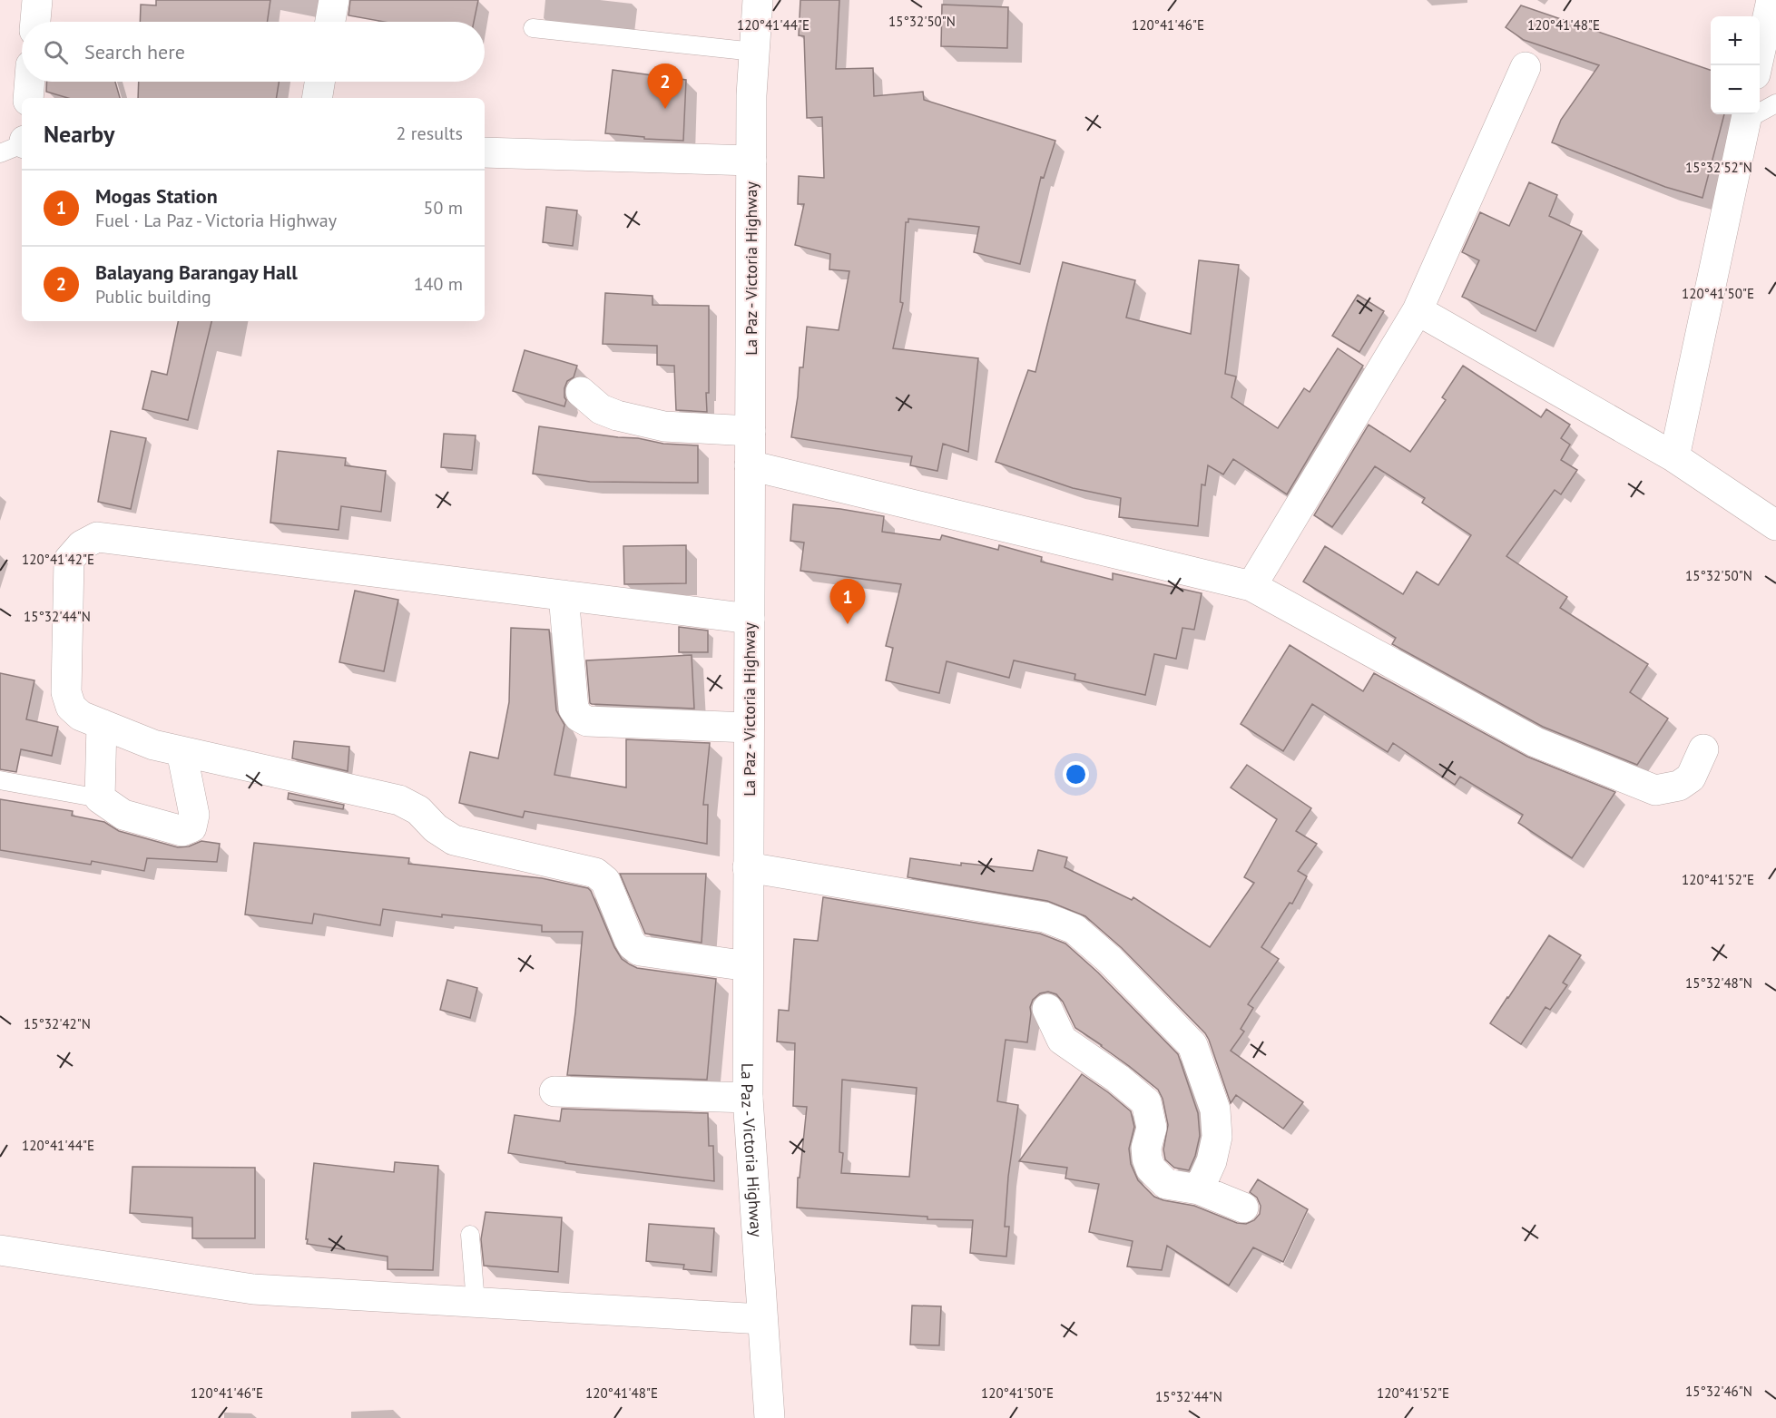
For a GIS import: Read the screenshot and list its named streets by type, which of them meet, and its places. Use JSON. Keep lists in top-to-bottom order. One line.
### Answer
{"streets":{"street":["La Paz - Victoria Highway"]},"page":{"map_buttons":["+","−"],"search":"Search here","pins":["2","1"],"heading":["Nearby","2 results"],"list":[{"mark":"1","name":"Mogas Station","note":"Fuel · La Paz - Victoria Highway","value":"50 m"},{"mark":"2","name":"Balayang Barangay Hall","note":"Public building","value":"140 m"}]},"coordinates":["15°32'50\"N","120°41'46\"E","120°41'48\"E","120°41'44\"E","15°32'52\"N","120°41'50\"E","120°41'42\"E","15°32'44\"N","120°41'52\"E","15°32'48\"N","15°32'42\"N","15°32'46\"N"]}
